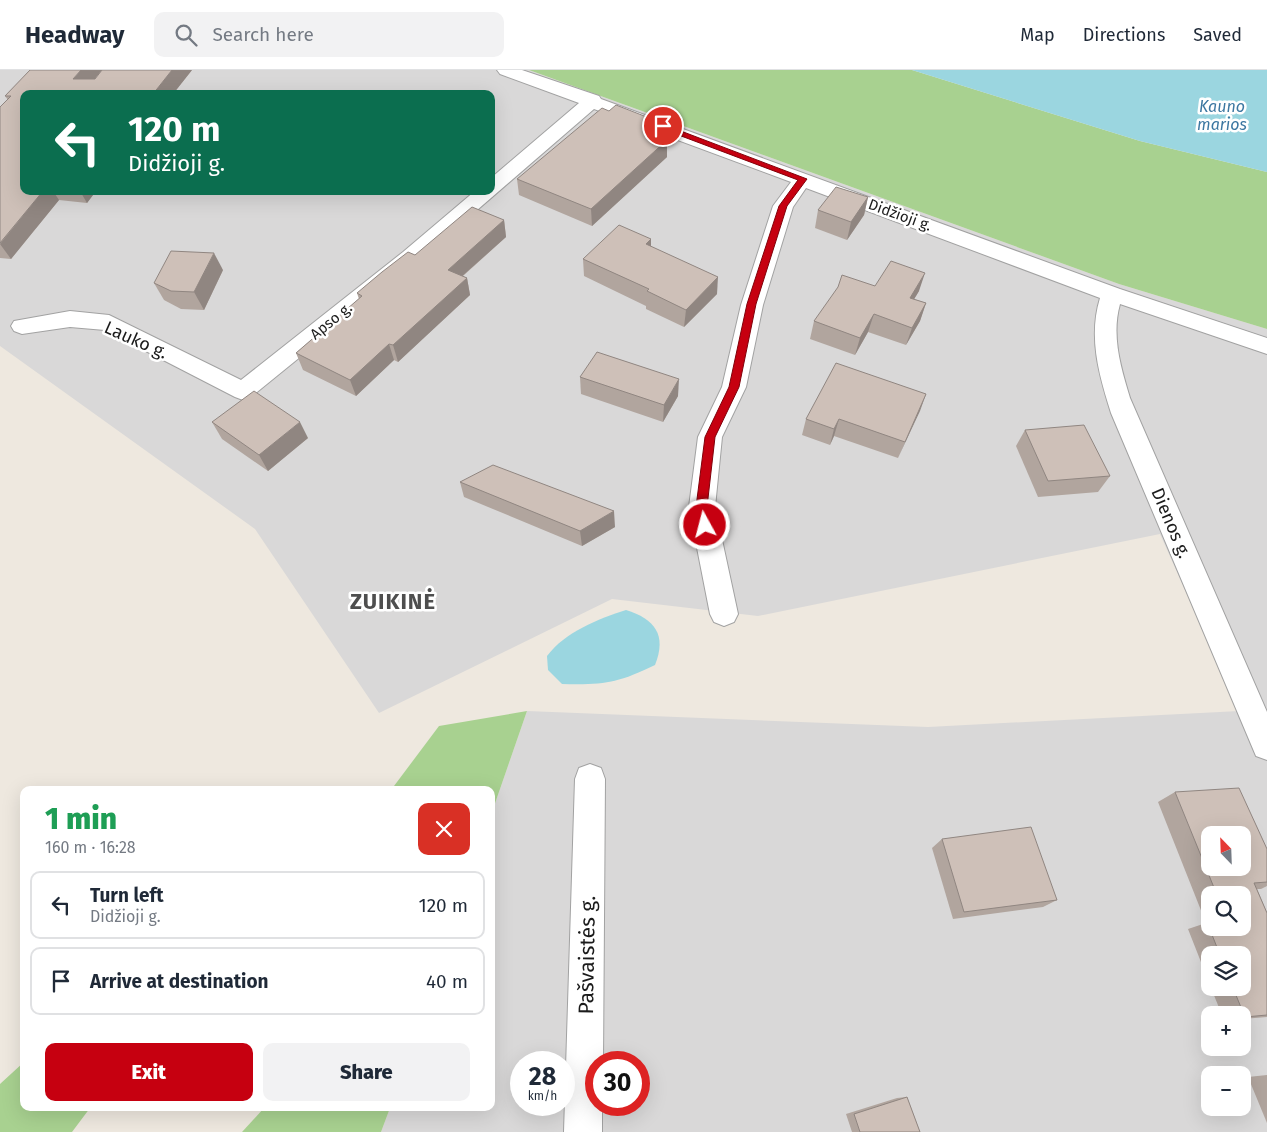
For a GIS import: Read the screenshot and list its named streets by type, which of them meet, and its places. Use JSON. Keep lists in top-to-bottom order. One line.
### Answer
{"streets":{"street":["Didžioji g.","Apso g.","Lauko g.","Dienos g.","Pašvaistės g."]},"crossings":[["Didžioji g.","Dienos g."],["Apso g.","Lauko g."]],"districts":["ZUIKINĖ"],"water":["Kauno marios"],"north":"top left","page":{"header":"Headway","search":"Search here","nav":["Map","Directions","Saved"],"turn":["120 m","Didžioji g."],"heading":["1 min","160 m · 16:28"],"map_buttons":["+","−"],"list":[{"name":"Turn left","note":"Didžioji g.","value":"120 m"},{"name":"Arrive at destination","value":"40 m"}],"buttons":["Exit","Share"],"speed":"28 km/h","limit":"30"}}
